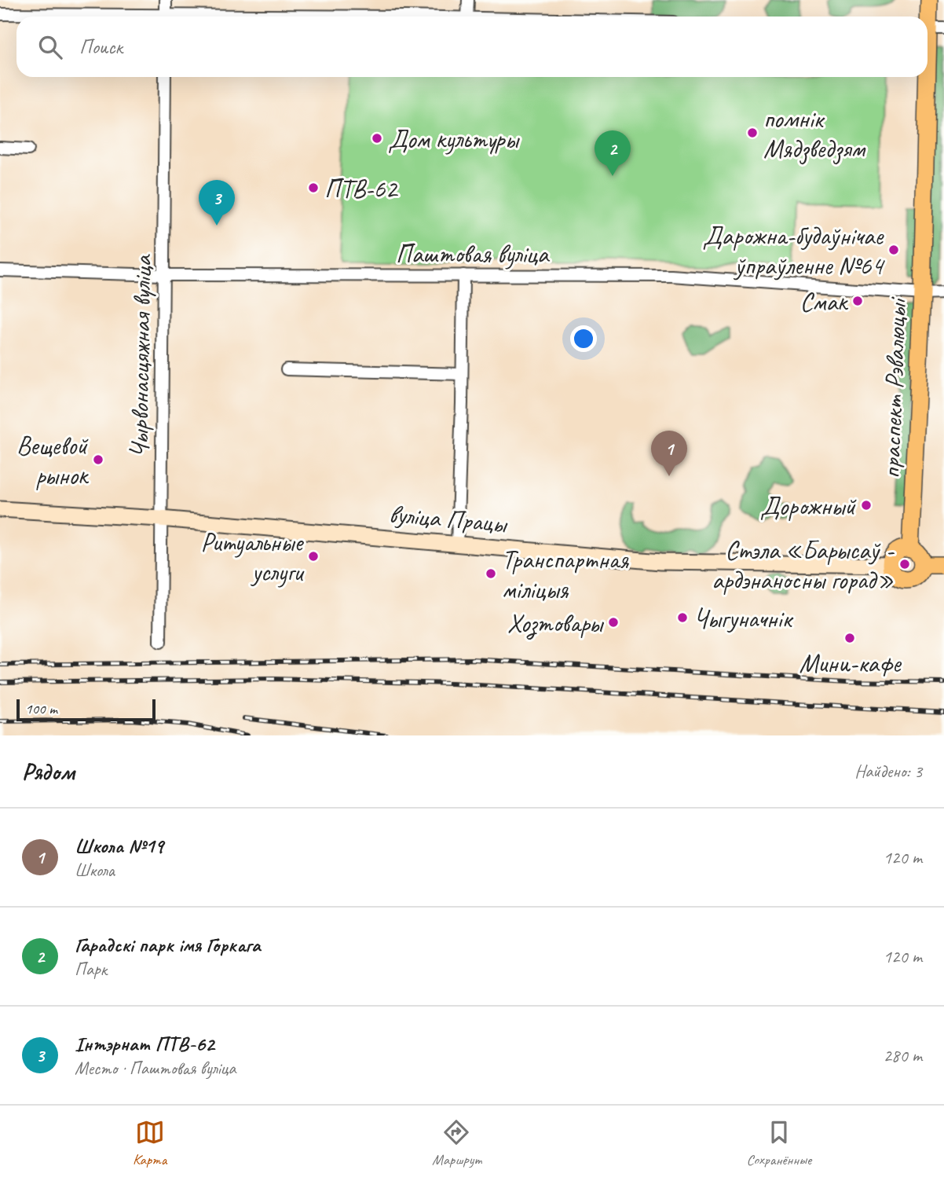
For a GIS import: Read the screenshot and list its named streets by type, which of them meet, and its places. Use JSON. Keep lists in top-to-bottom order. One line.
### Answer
{"streets":{"main road":["праспект Рэвалюцыі","вуліца Працы"],"street":["Паштовая вуліца","Чырвонасцяжная вуліца"]},"crossings":[["Паштовая вуліца","Чырвонасцяжная вуліца"],["Паштовая вуліца","праспект Рэвалюцыі"],["Чырвонасцяжная вуліца","вуліца Працы"],["праспект Рэвалюцыі","вуліца Працы"]],"places":["помнік Мядзведзям","Дом культуры","ПТВ-62","Дарожна-будаўнічае ўпраўленне №64","Смак","Вещевой рынок","Дорожный","Ритуальные услуги","Стэла «Барысаў - ардэнаносны горад»","Транспартная міліцыя","Чыгуначнік","Хозтовары","Мини-кафе"],"scale_bar":"100 m","page":{"search":"Поиск","pins":["2","3","1"],"scale":"100 m","heading":["Рядом","Найдено: 3"],"list":[{"mark":"1","name":"Школа №19","note":"Школа","value":"120 m"},{"mark":"2","name":"Гарадскі парк імя Горкага","note":"Парк","value":"120 m"},{"mark":"3","name":"Інтэрнат ПТВ-62","note":"Место · Паштовая вуліца","value":"280 m"}],"nav":["Карта","Маршрут","Сохранённые"]}}
